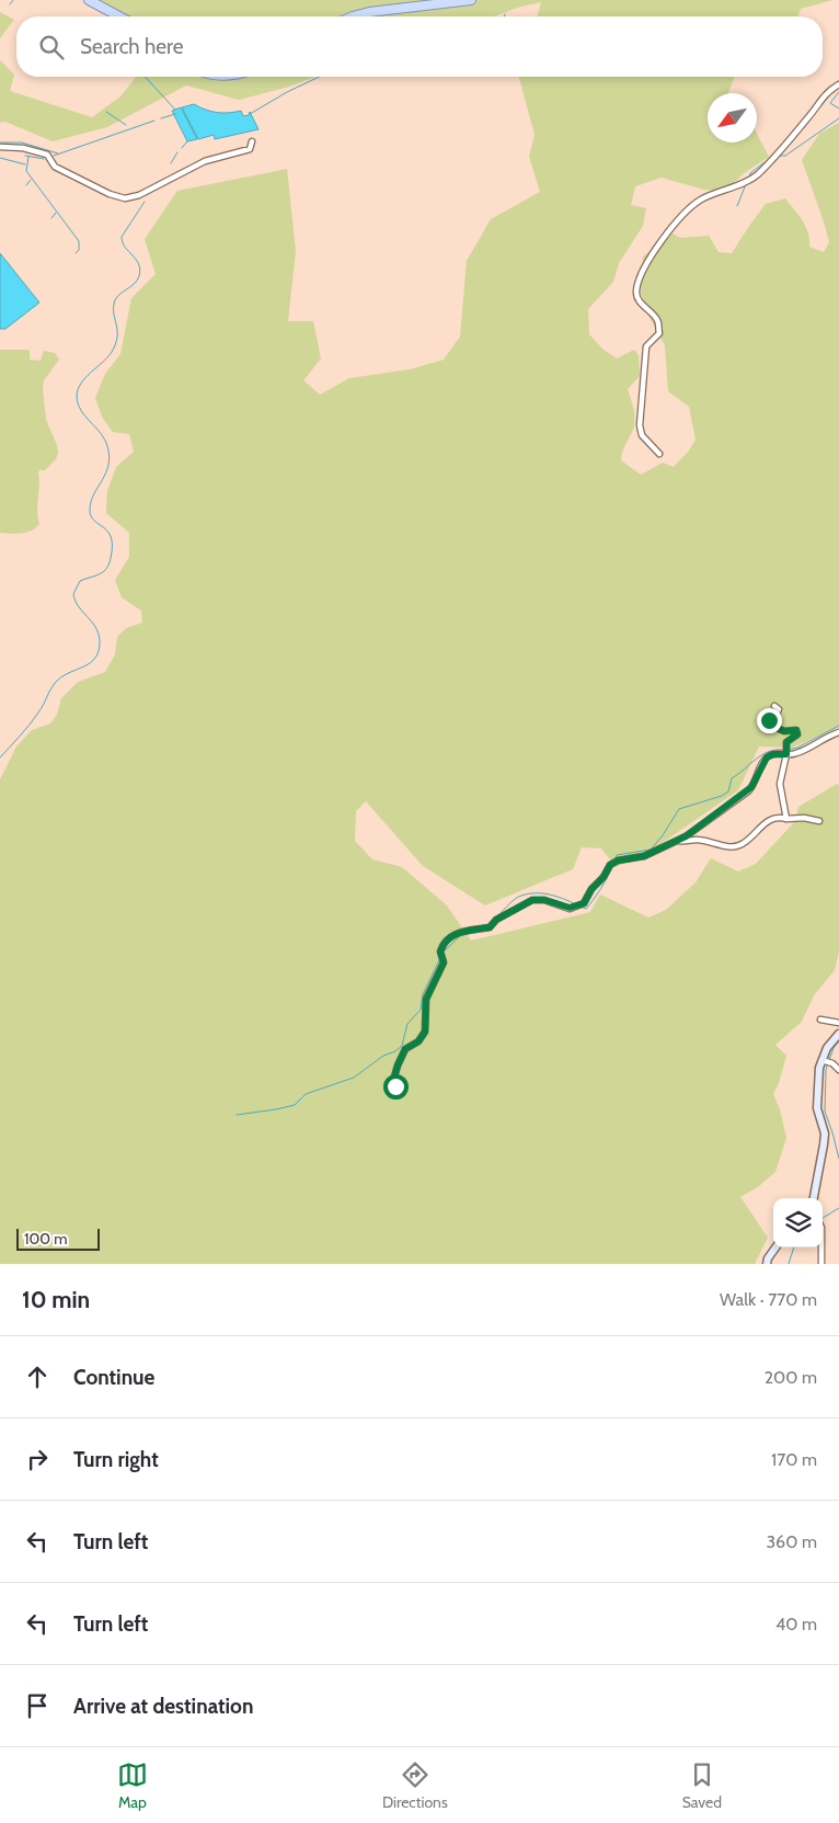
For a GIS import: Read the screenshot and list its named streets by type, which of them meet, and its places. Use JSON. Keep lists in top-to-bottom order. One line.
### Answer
{"scale_bar":"100 m","north":"bottom left","page":{"search":"Search here","scale":"100 m","heading":["10 min","Walk · 770 m"],"list":[["Continue","200 m"],["Turn right","170 m"],["Turn left","360 m"],["Turn left","40 m"],"Arrive at destination"],"nav":["Map","Directions","Saved"]}}
